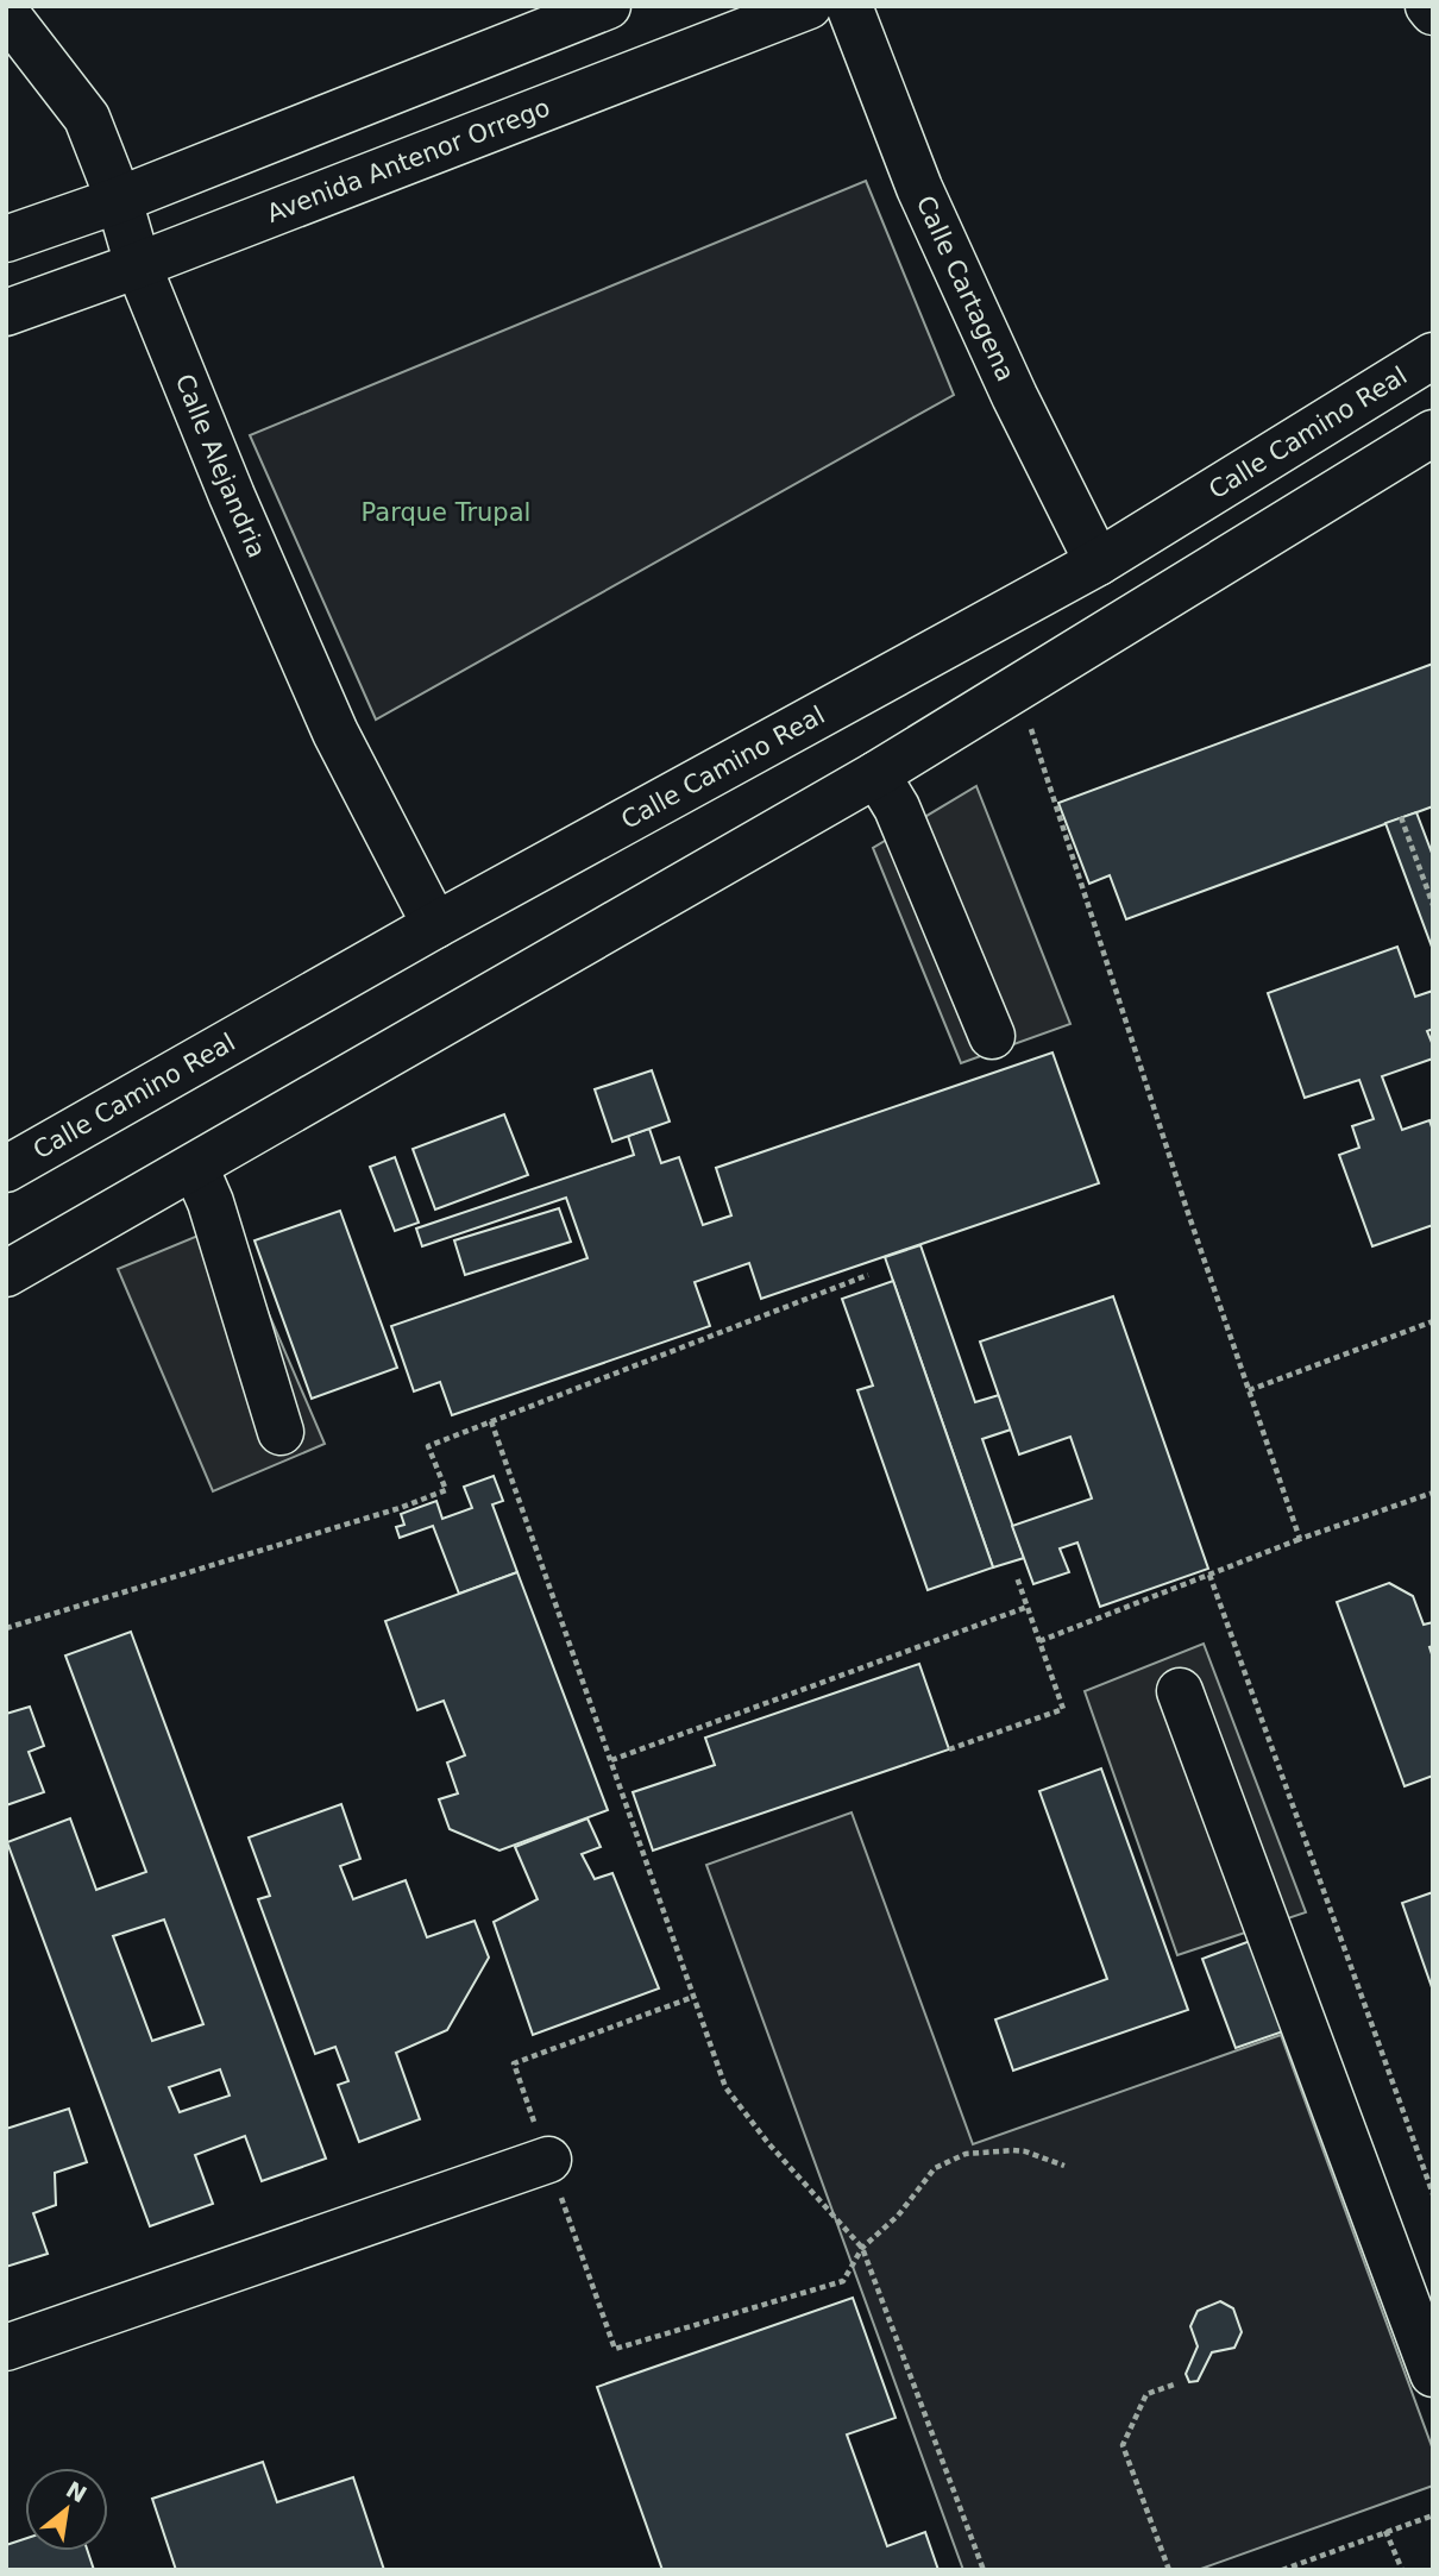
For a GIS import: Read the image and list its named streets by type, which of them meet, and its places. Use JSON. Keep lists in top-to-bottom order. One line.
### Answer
{"streets":{"street":["Avenida Antenor Orrego","Calle Cartagena","Calle Camino Real","Calle Alejandria"]},"crossings":[["Avenida Antenor Orrego","Calle Alejandria"],["Calle Cartagena","Calle Camino Real"],["Calle Camino Real","Calle Alejandria"]],"parks":["Parque Trupal"],"north":"top right"}
